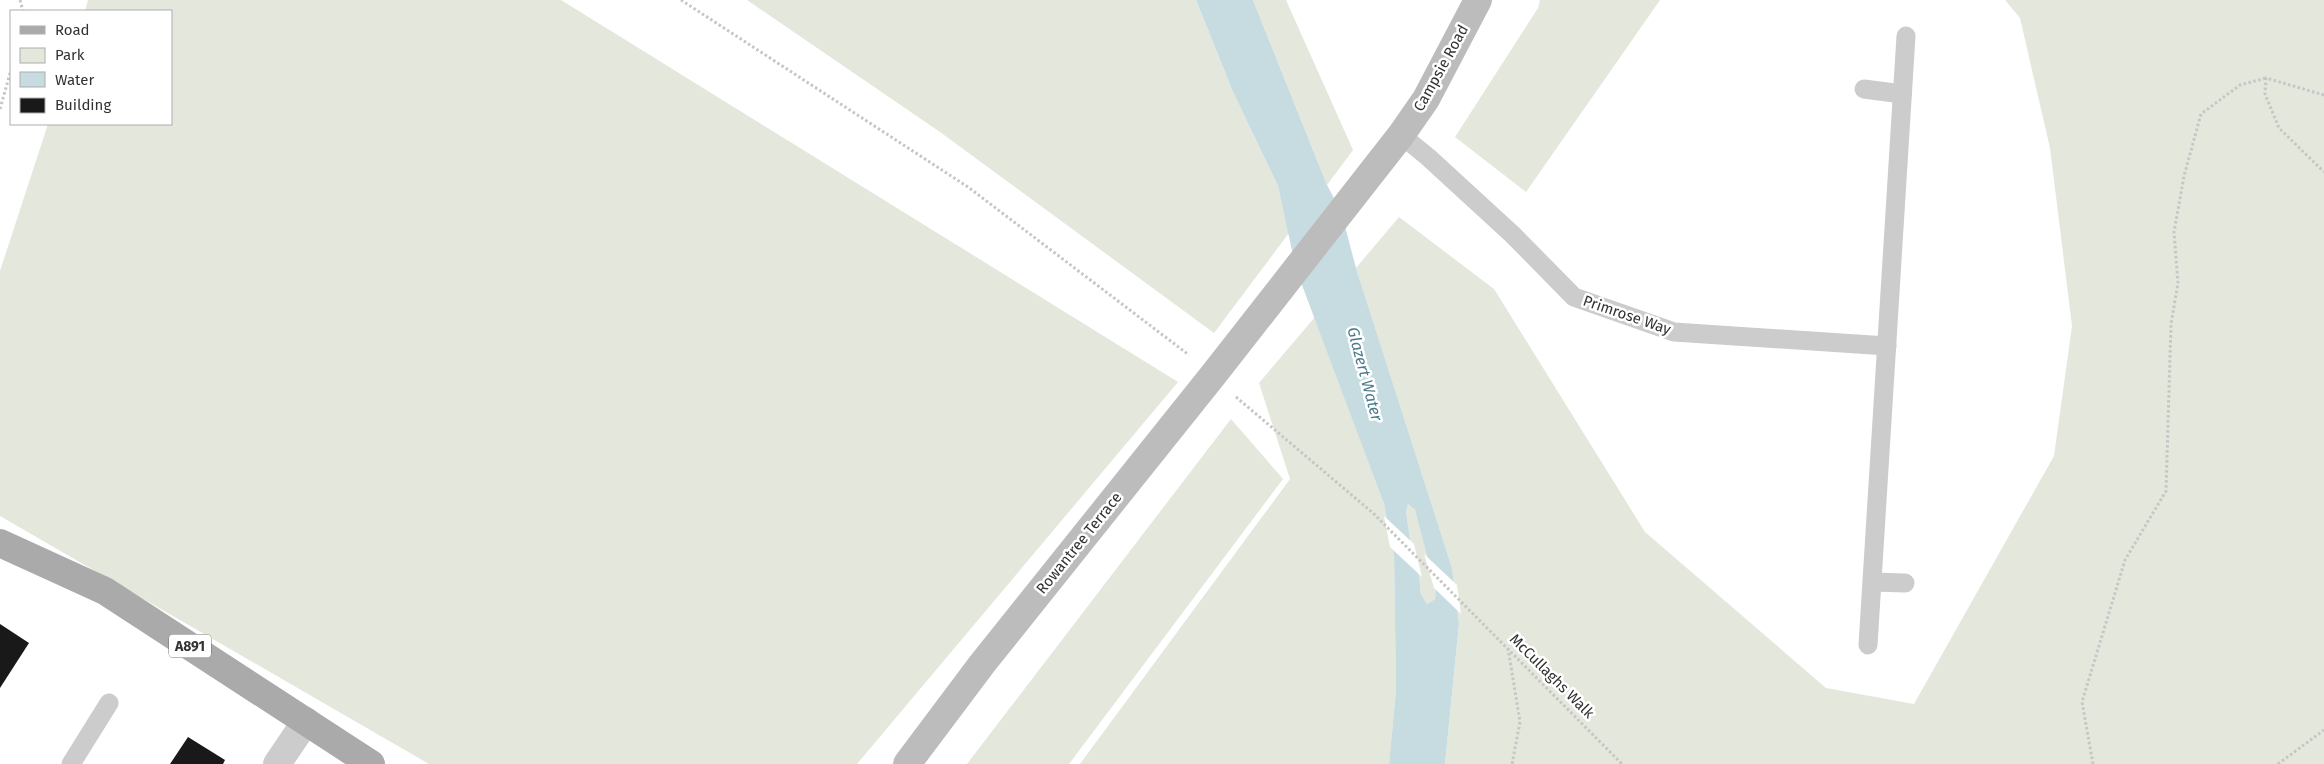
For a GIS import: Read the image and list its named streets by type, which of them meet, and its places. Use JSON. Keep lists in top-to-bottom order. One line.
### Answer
{"streets":{"main road":["Campsie Road","Rowantree Terrace","A891"],"lane":["Primrose Way"],"path":["McCullaghs Walk"]},"crossings":[["Campsie Road","Primrose Way"],["Campsie Road","Rowantree Terrace"],["Rowantree Terrace","McCullaghs Walk"]],"water":["Glazert Water"],"legend":["Road","Park","Water","Building"]}
